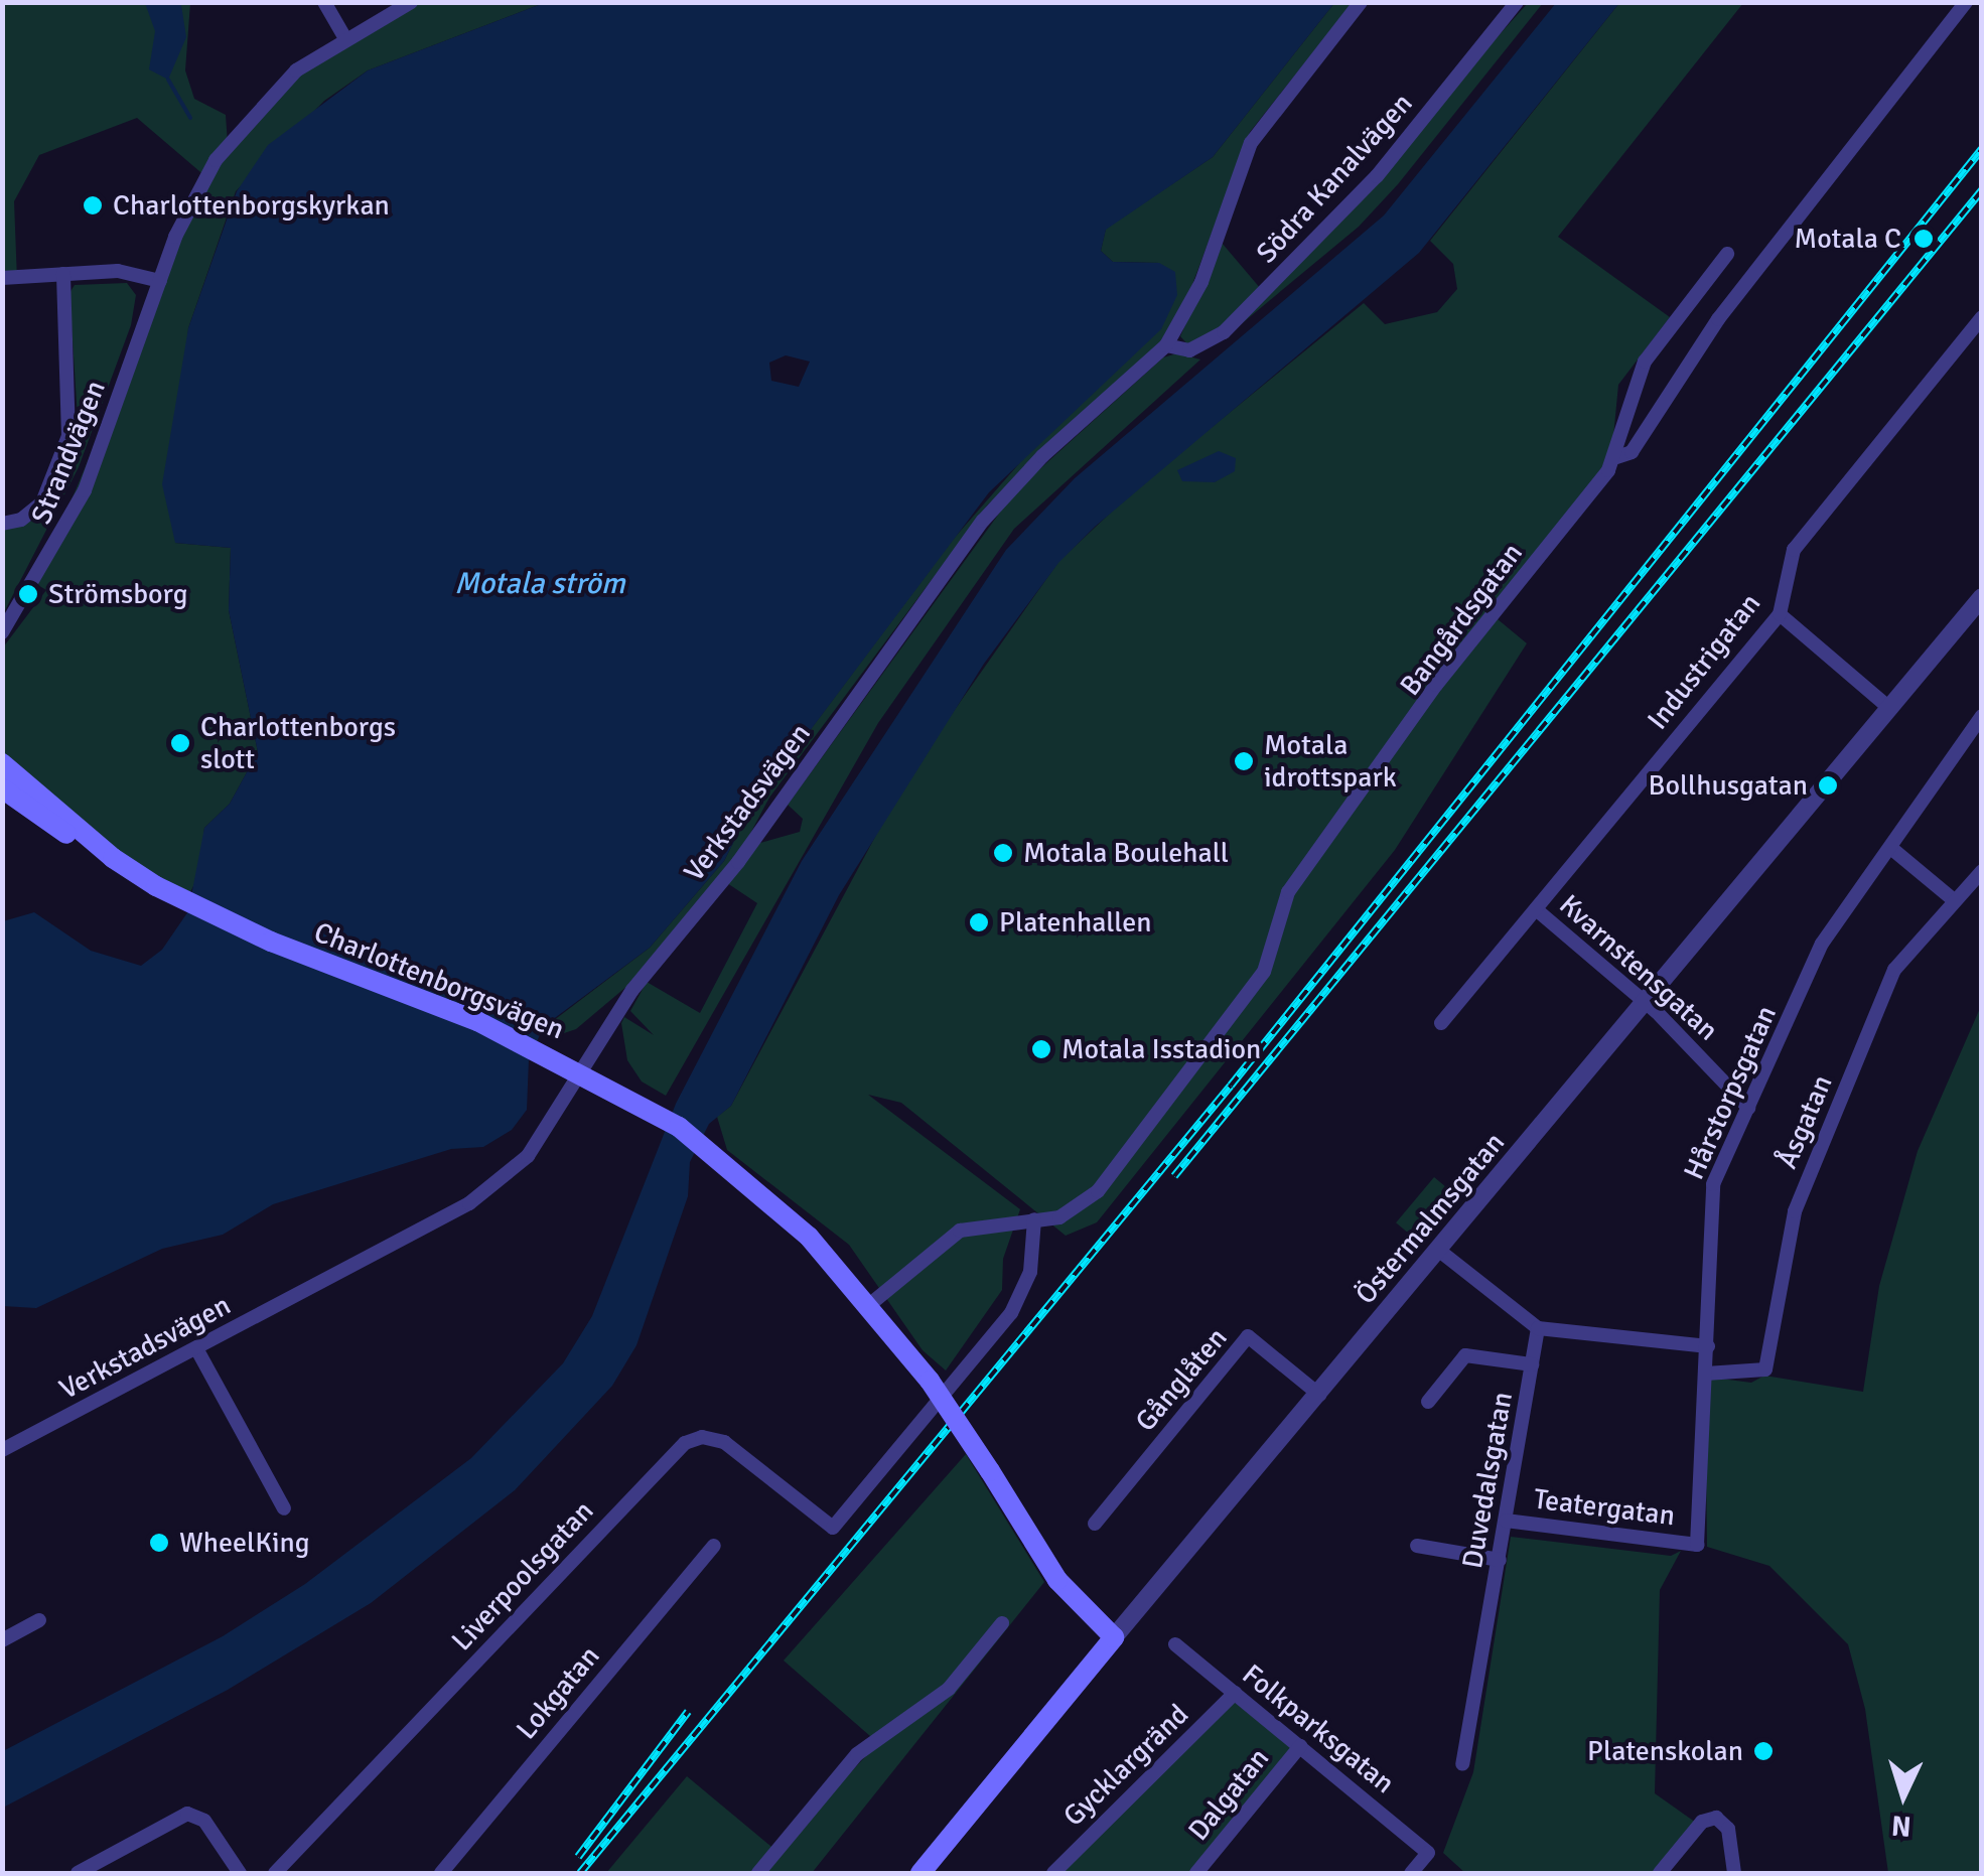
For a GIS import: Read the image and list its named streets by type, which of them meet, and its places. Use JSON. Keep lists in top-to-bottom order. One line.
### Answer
{"streets":{"main road":["Charlottenborgsvägen","Östermalmsgatan"],"street":["Södra Kanalvägen","Strandvägen","Bangårdsgatan","Industrigatan","Verkstadsvägen","Kvarnstensgatan","Hårstorpsgatan","Åsgatan","Gånglåten","Duvedalsgatan","Teatergatan","Liverpoolsgatan","Lokgatan","Folkparksgatan","Gycklargränd","Dalgatan"]},"crossings":[["Södra Kanalvägen","Verkstadsvägen"],["Bangårdsgatan","Charlottenborgsvägen"],["Bangårdsgatan","Liverpoolsgatan"],["Industrigatan","Kvarnstensgatan"],["Verkstadsvägen","Charlottenborgsvägen"],["Kvarnstensgatan","Hårstorpsgatan"],["Kvarnstensgatan","Östermalmsgatan"],["Charlottenborgsvägen","Östermalmsgatan"],["Hårstorpsgatan","Åsgatan"],["Hårstorpsgatan","Teatergatan"],["Östermalmsgatan","Gånglåten"],["Duvedalsgatan","Teatergatan"],["Folkparksgatan","Gycklargränd"],["Folkparksgatan","Dalgatan"]],"water":["Motala ström"],"places":["Charlottenborgskyrkan","Motala C","Strömsborg","Charlottenborgs slott","Motala idrottspark","Bollhusgatan","Motala Boulehall","Platenhallen","Motala Isstadion","WheelKing","Platenskolan"],"north":"bottom"}
